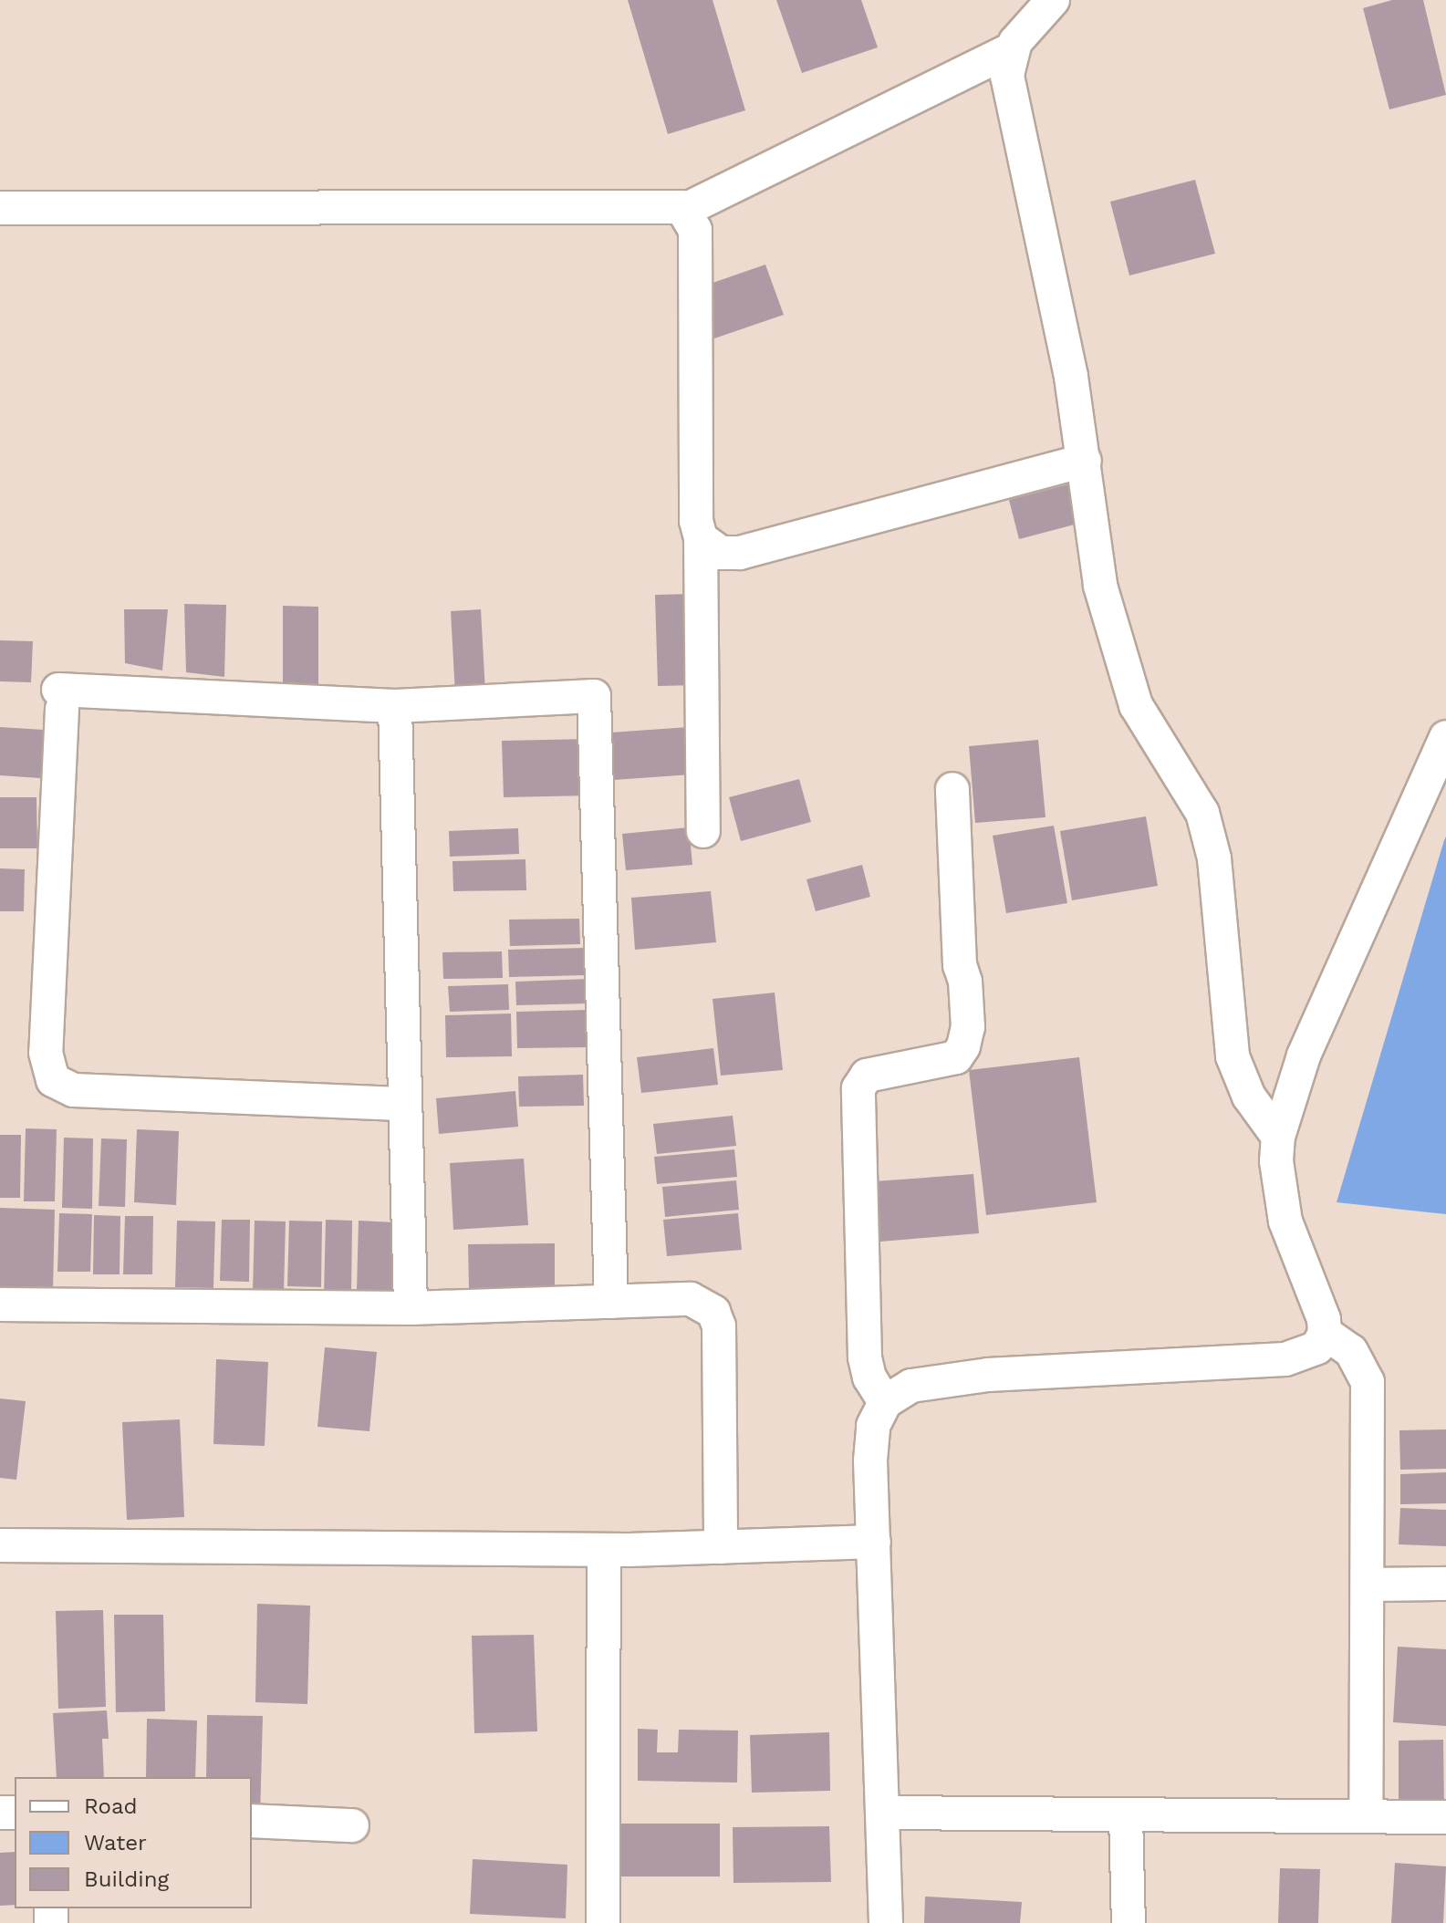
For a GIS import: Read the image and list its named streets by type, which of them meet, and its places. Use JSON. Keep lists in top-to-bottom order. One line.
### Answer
{"legend":["Road","Water","Building"]}
